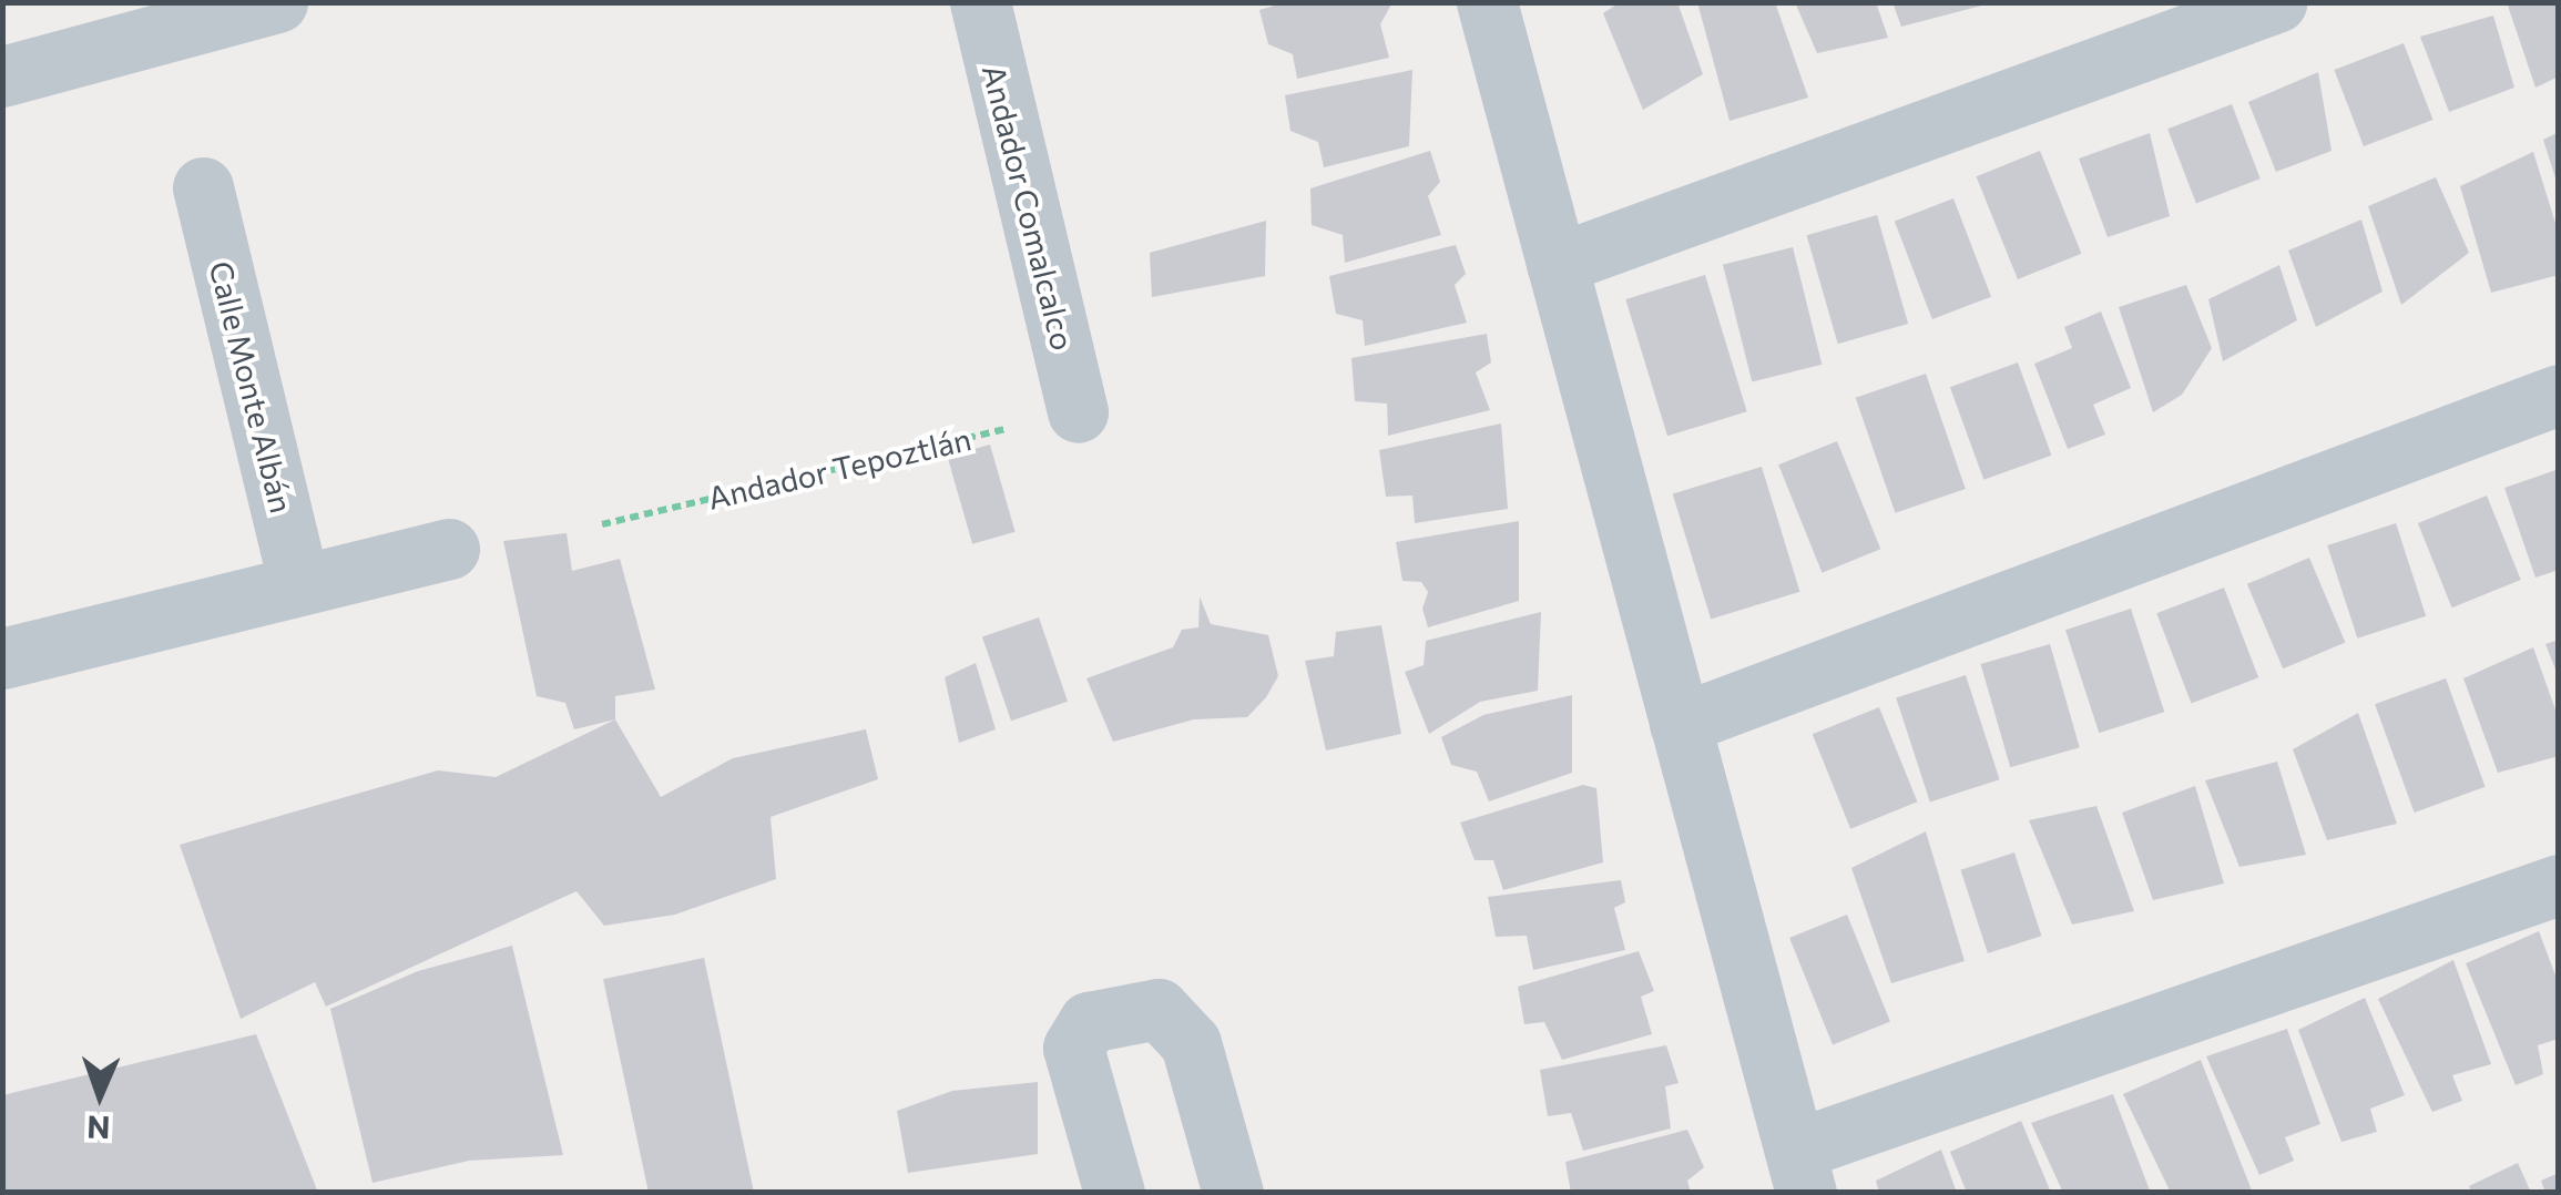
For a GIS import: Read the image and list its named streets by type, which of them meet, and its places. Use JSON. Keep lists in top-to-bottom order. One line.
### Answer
{"streets":{"street":["Andador Comalcalco","Calle Monte Albán"],"path":["Andador Tepoztlán"]},"crossings":[["Andador Comalcalco","Andador Tepoztlán"]],"north":"bottom"}
